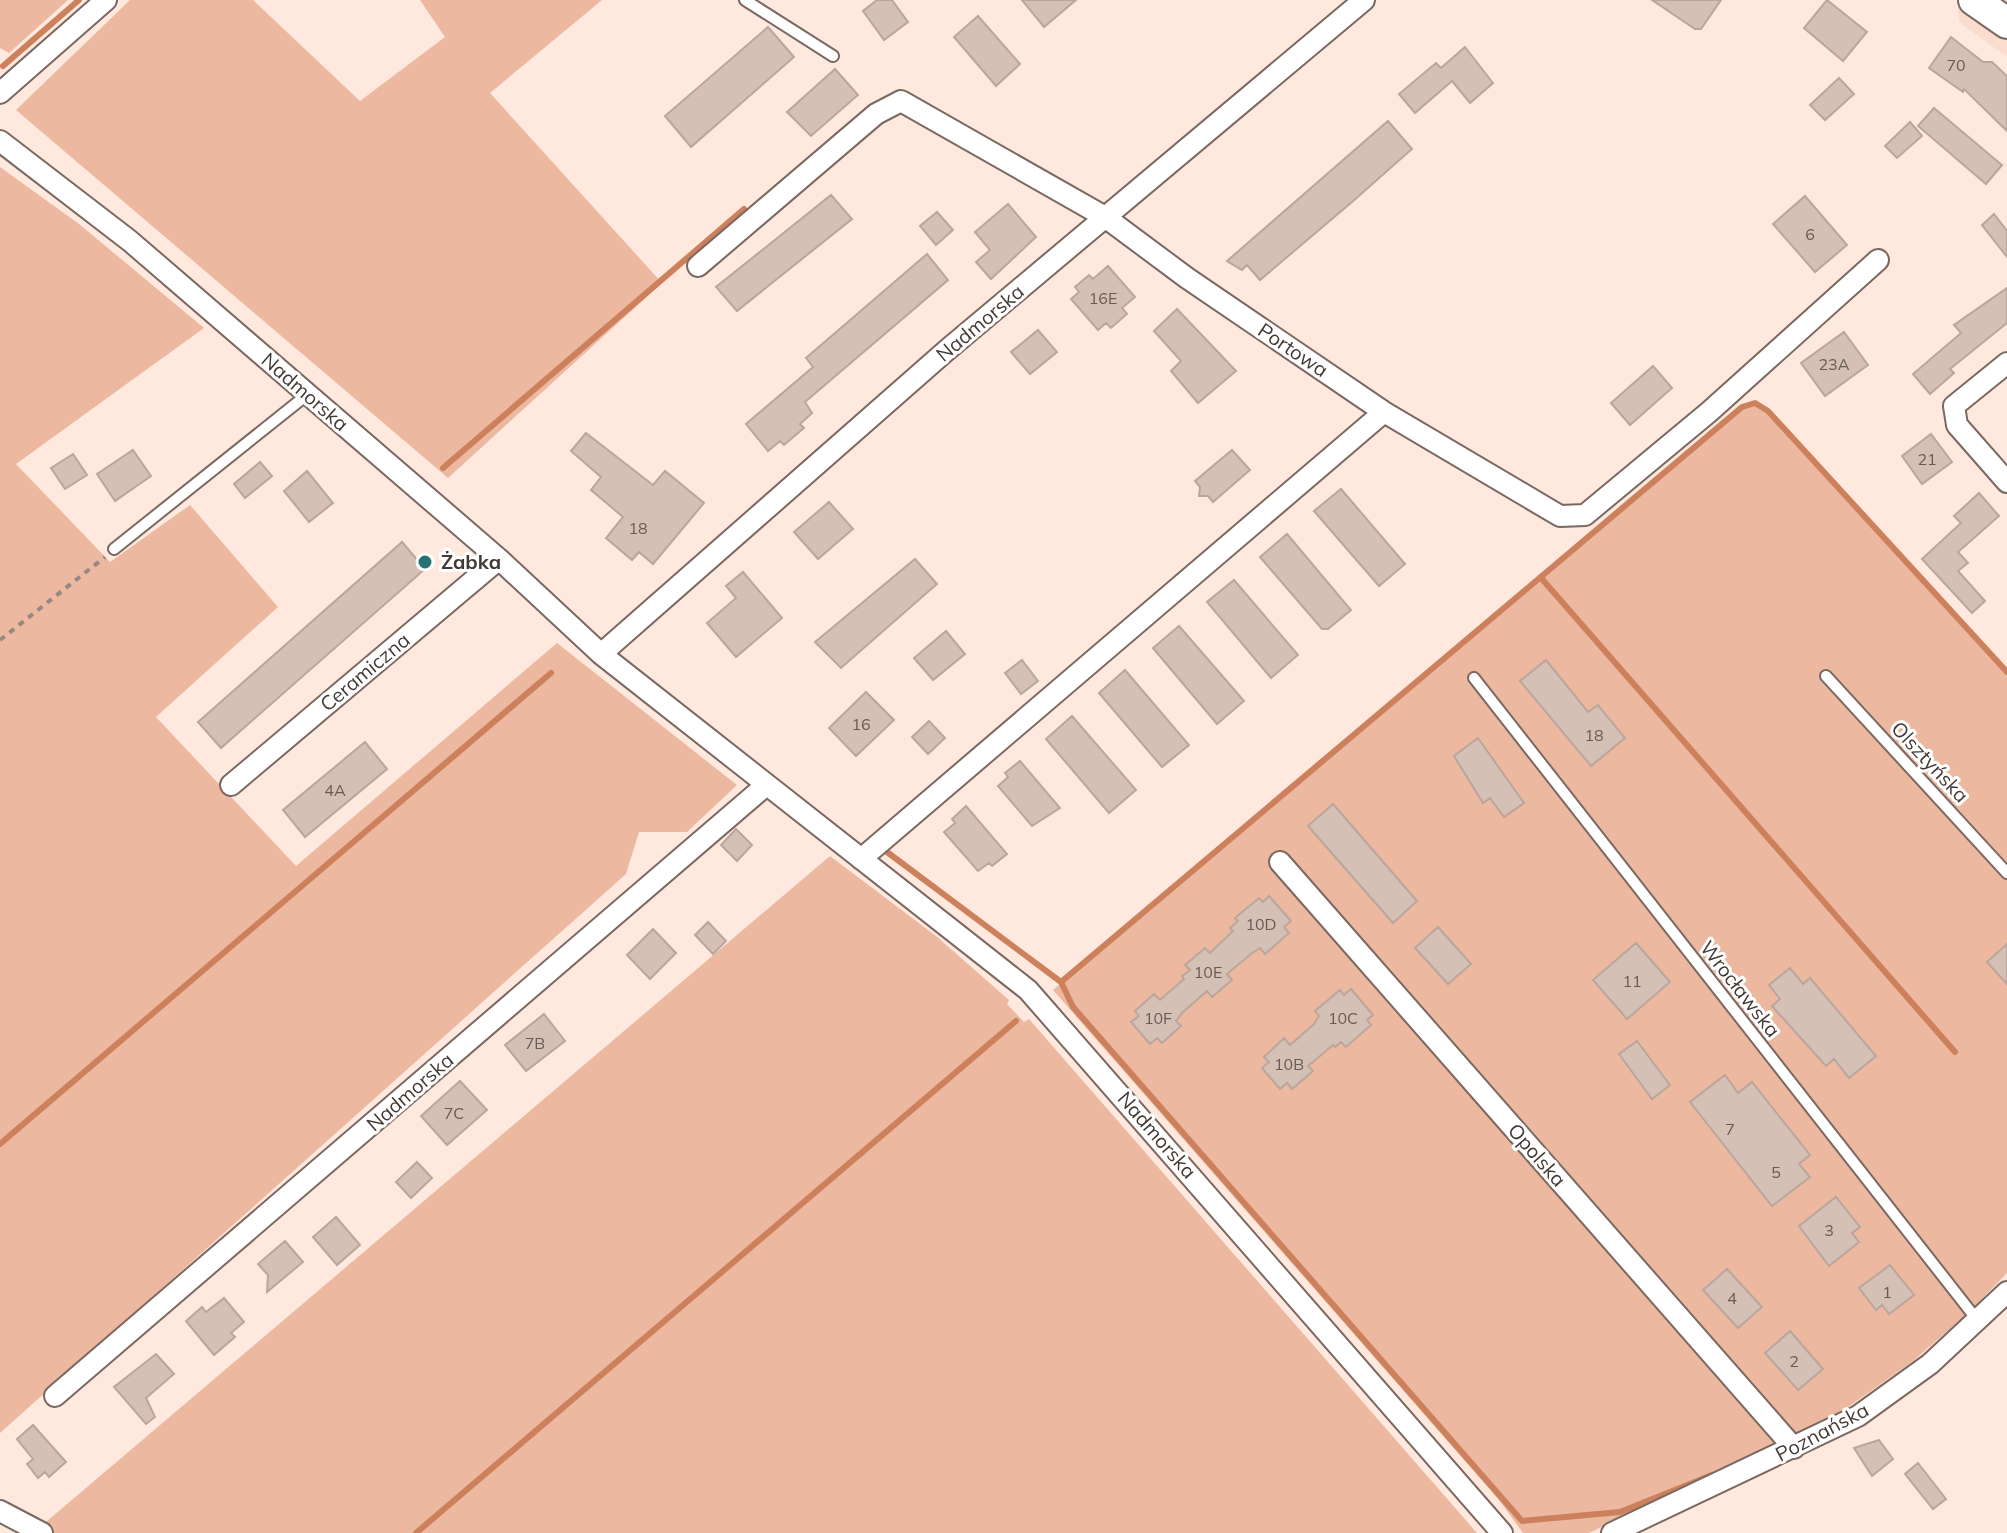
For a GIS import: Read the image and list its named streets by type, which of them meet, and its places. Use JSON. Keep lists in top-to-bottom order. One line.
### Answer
{"streets":{"street":["Nadmorska","Portowa","Ceramiczna","Opolska","Poznańska"],"lane":["Olsztyńska","Wrocławska"]},"crossings":[["Nadmorska","Portowa"],["Nadmorska","Ceramiczna"],["Wrocławska","Poznańska"],["Opolska","Poznańska"]],"places":["Żabka"],"house_numbers":["70","6","16E","23A","21","18","16","18","4A","10D","10E","11","10F","10C","7B","10B","7C","7","5","3","1","4","2"]}
